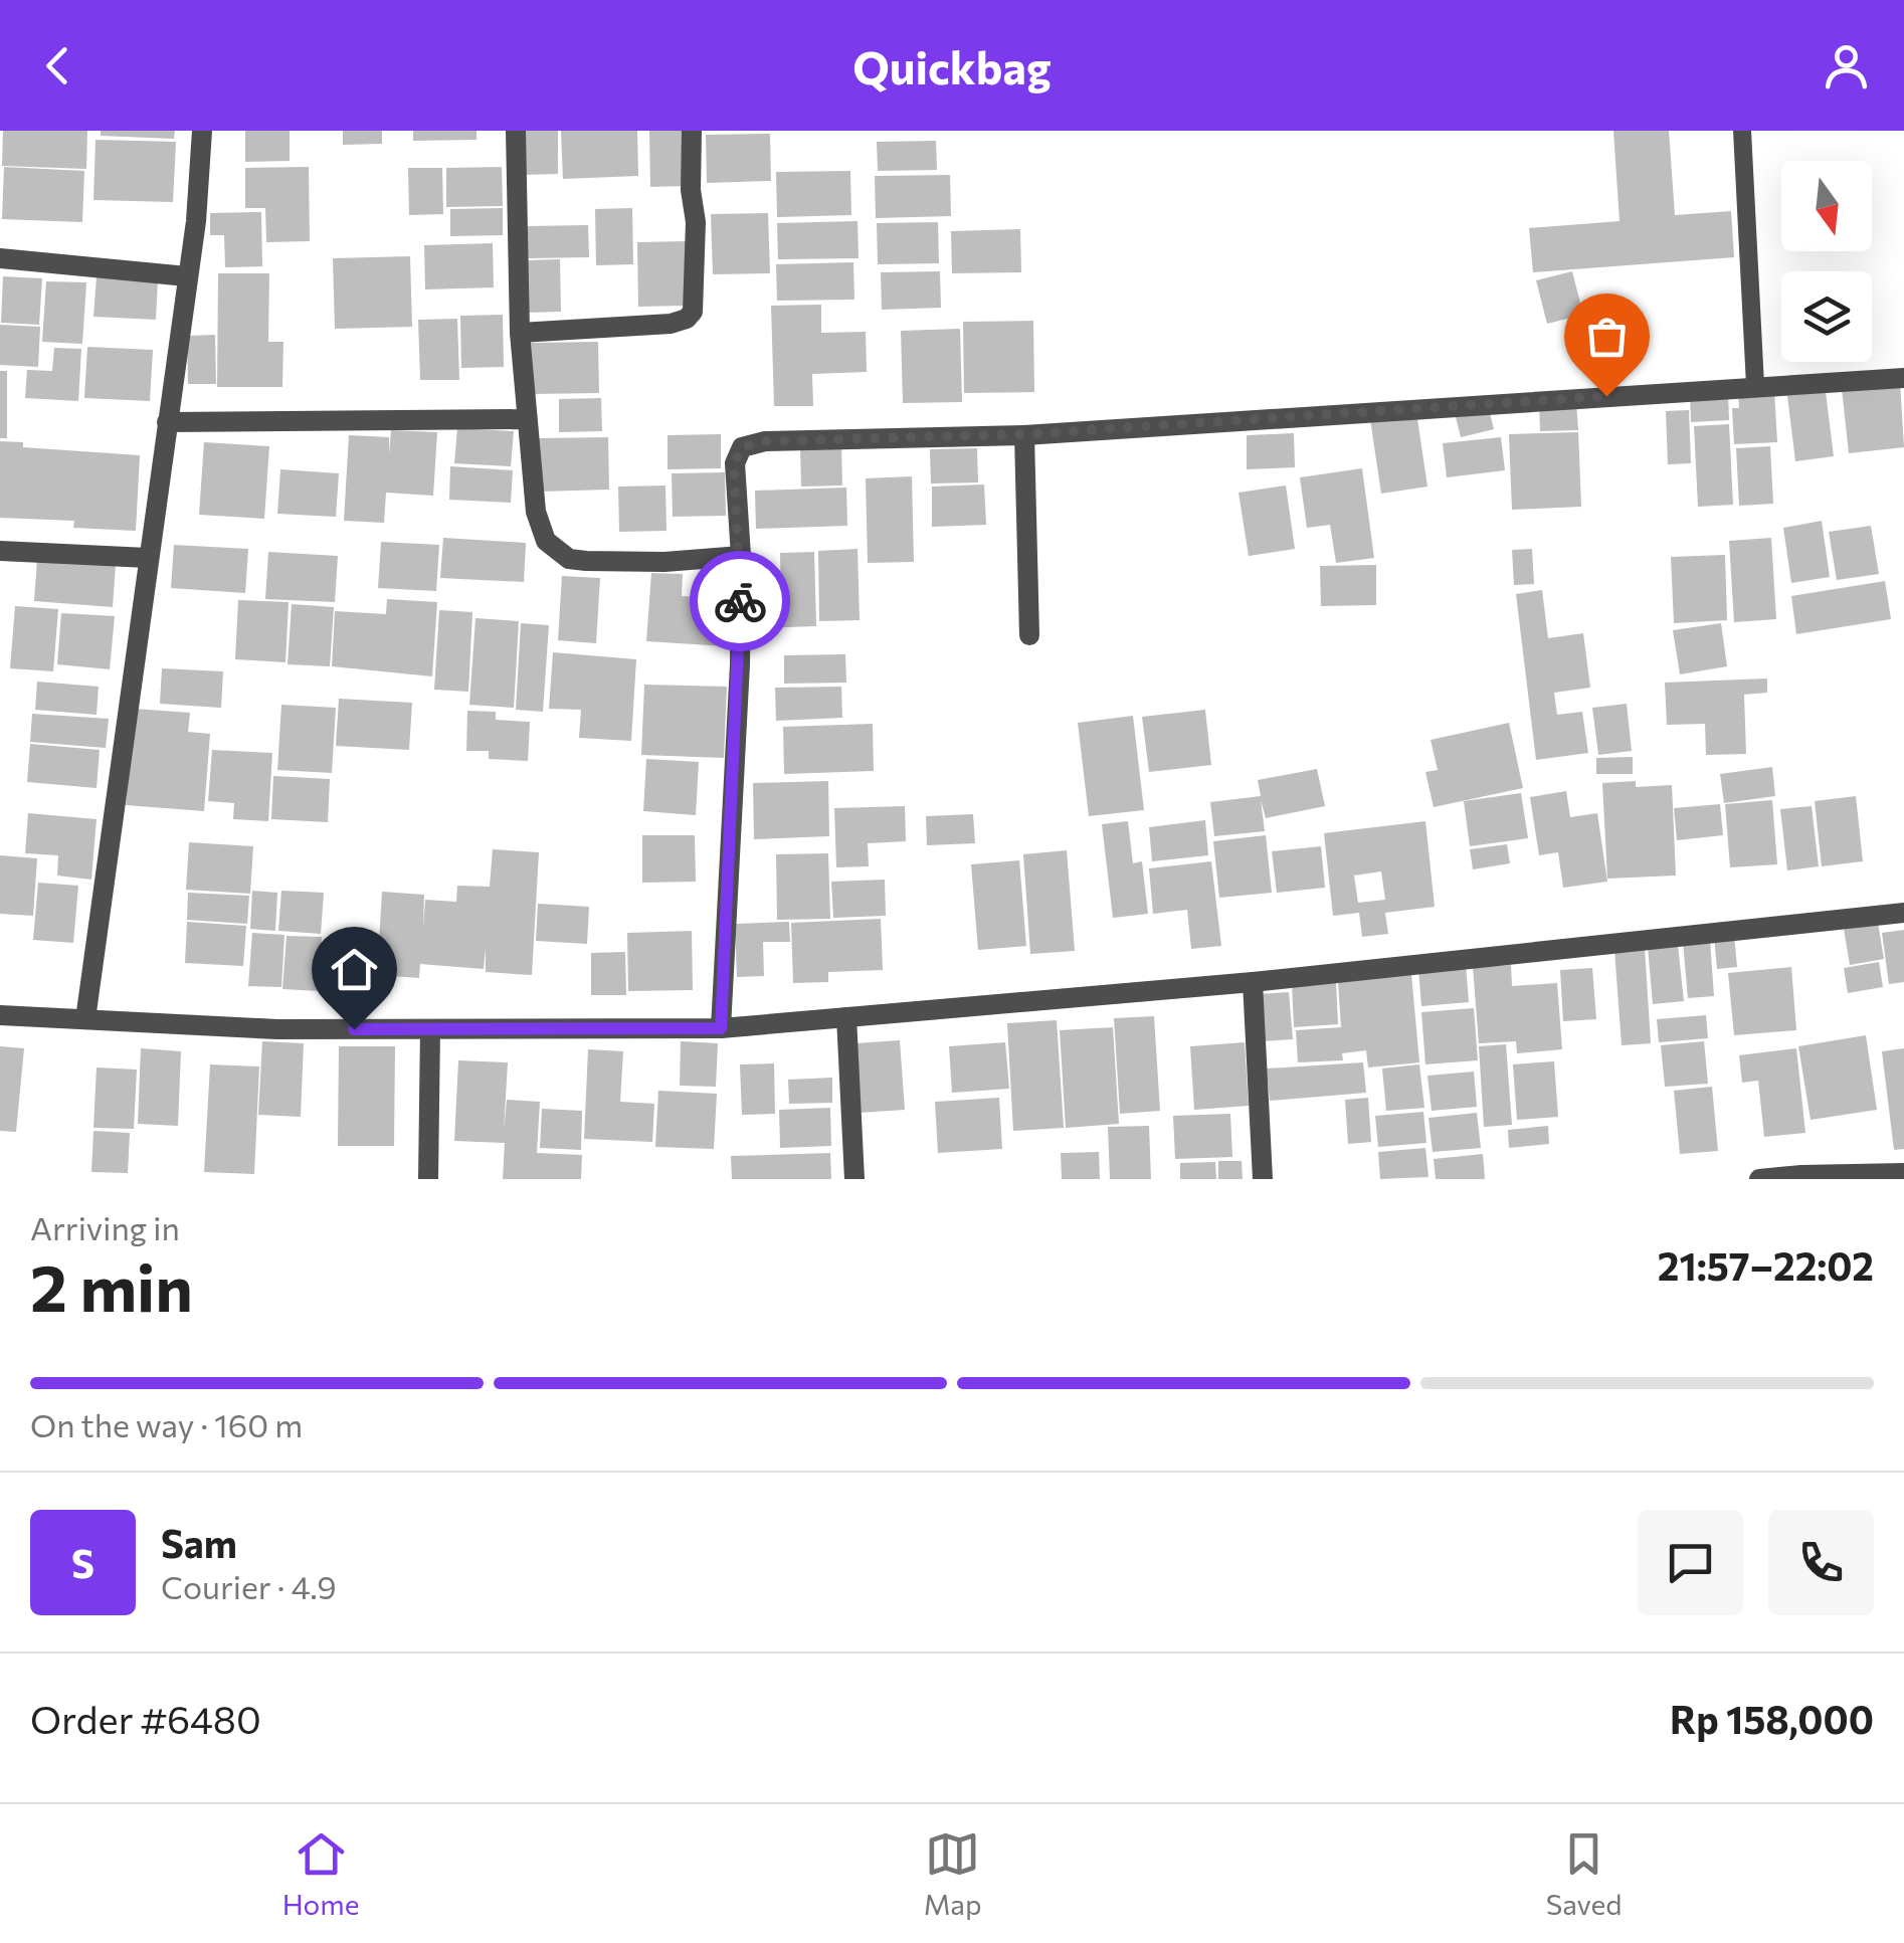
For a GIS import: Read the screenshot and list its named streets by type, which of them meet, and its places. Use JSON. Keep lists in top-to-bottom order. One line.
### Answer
{"north":"bottom","page":{"header":"Quickbag","heading":["2 min","Arriving in","21:57–22:02"],"panel":["Sam","Courier · 4.9","Order #6480","Rp 158,000"],"bar":"On the way · 160 m","round":"S","tabs":["Home","Map","Saved"]}}
